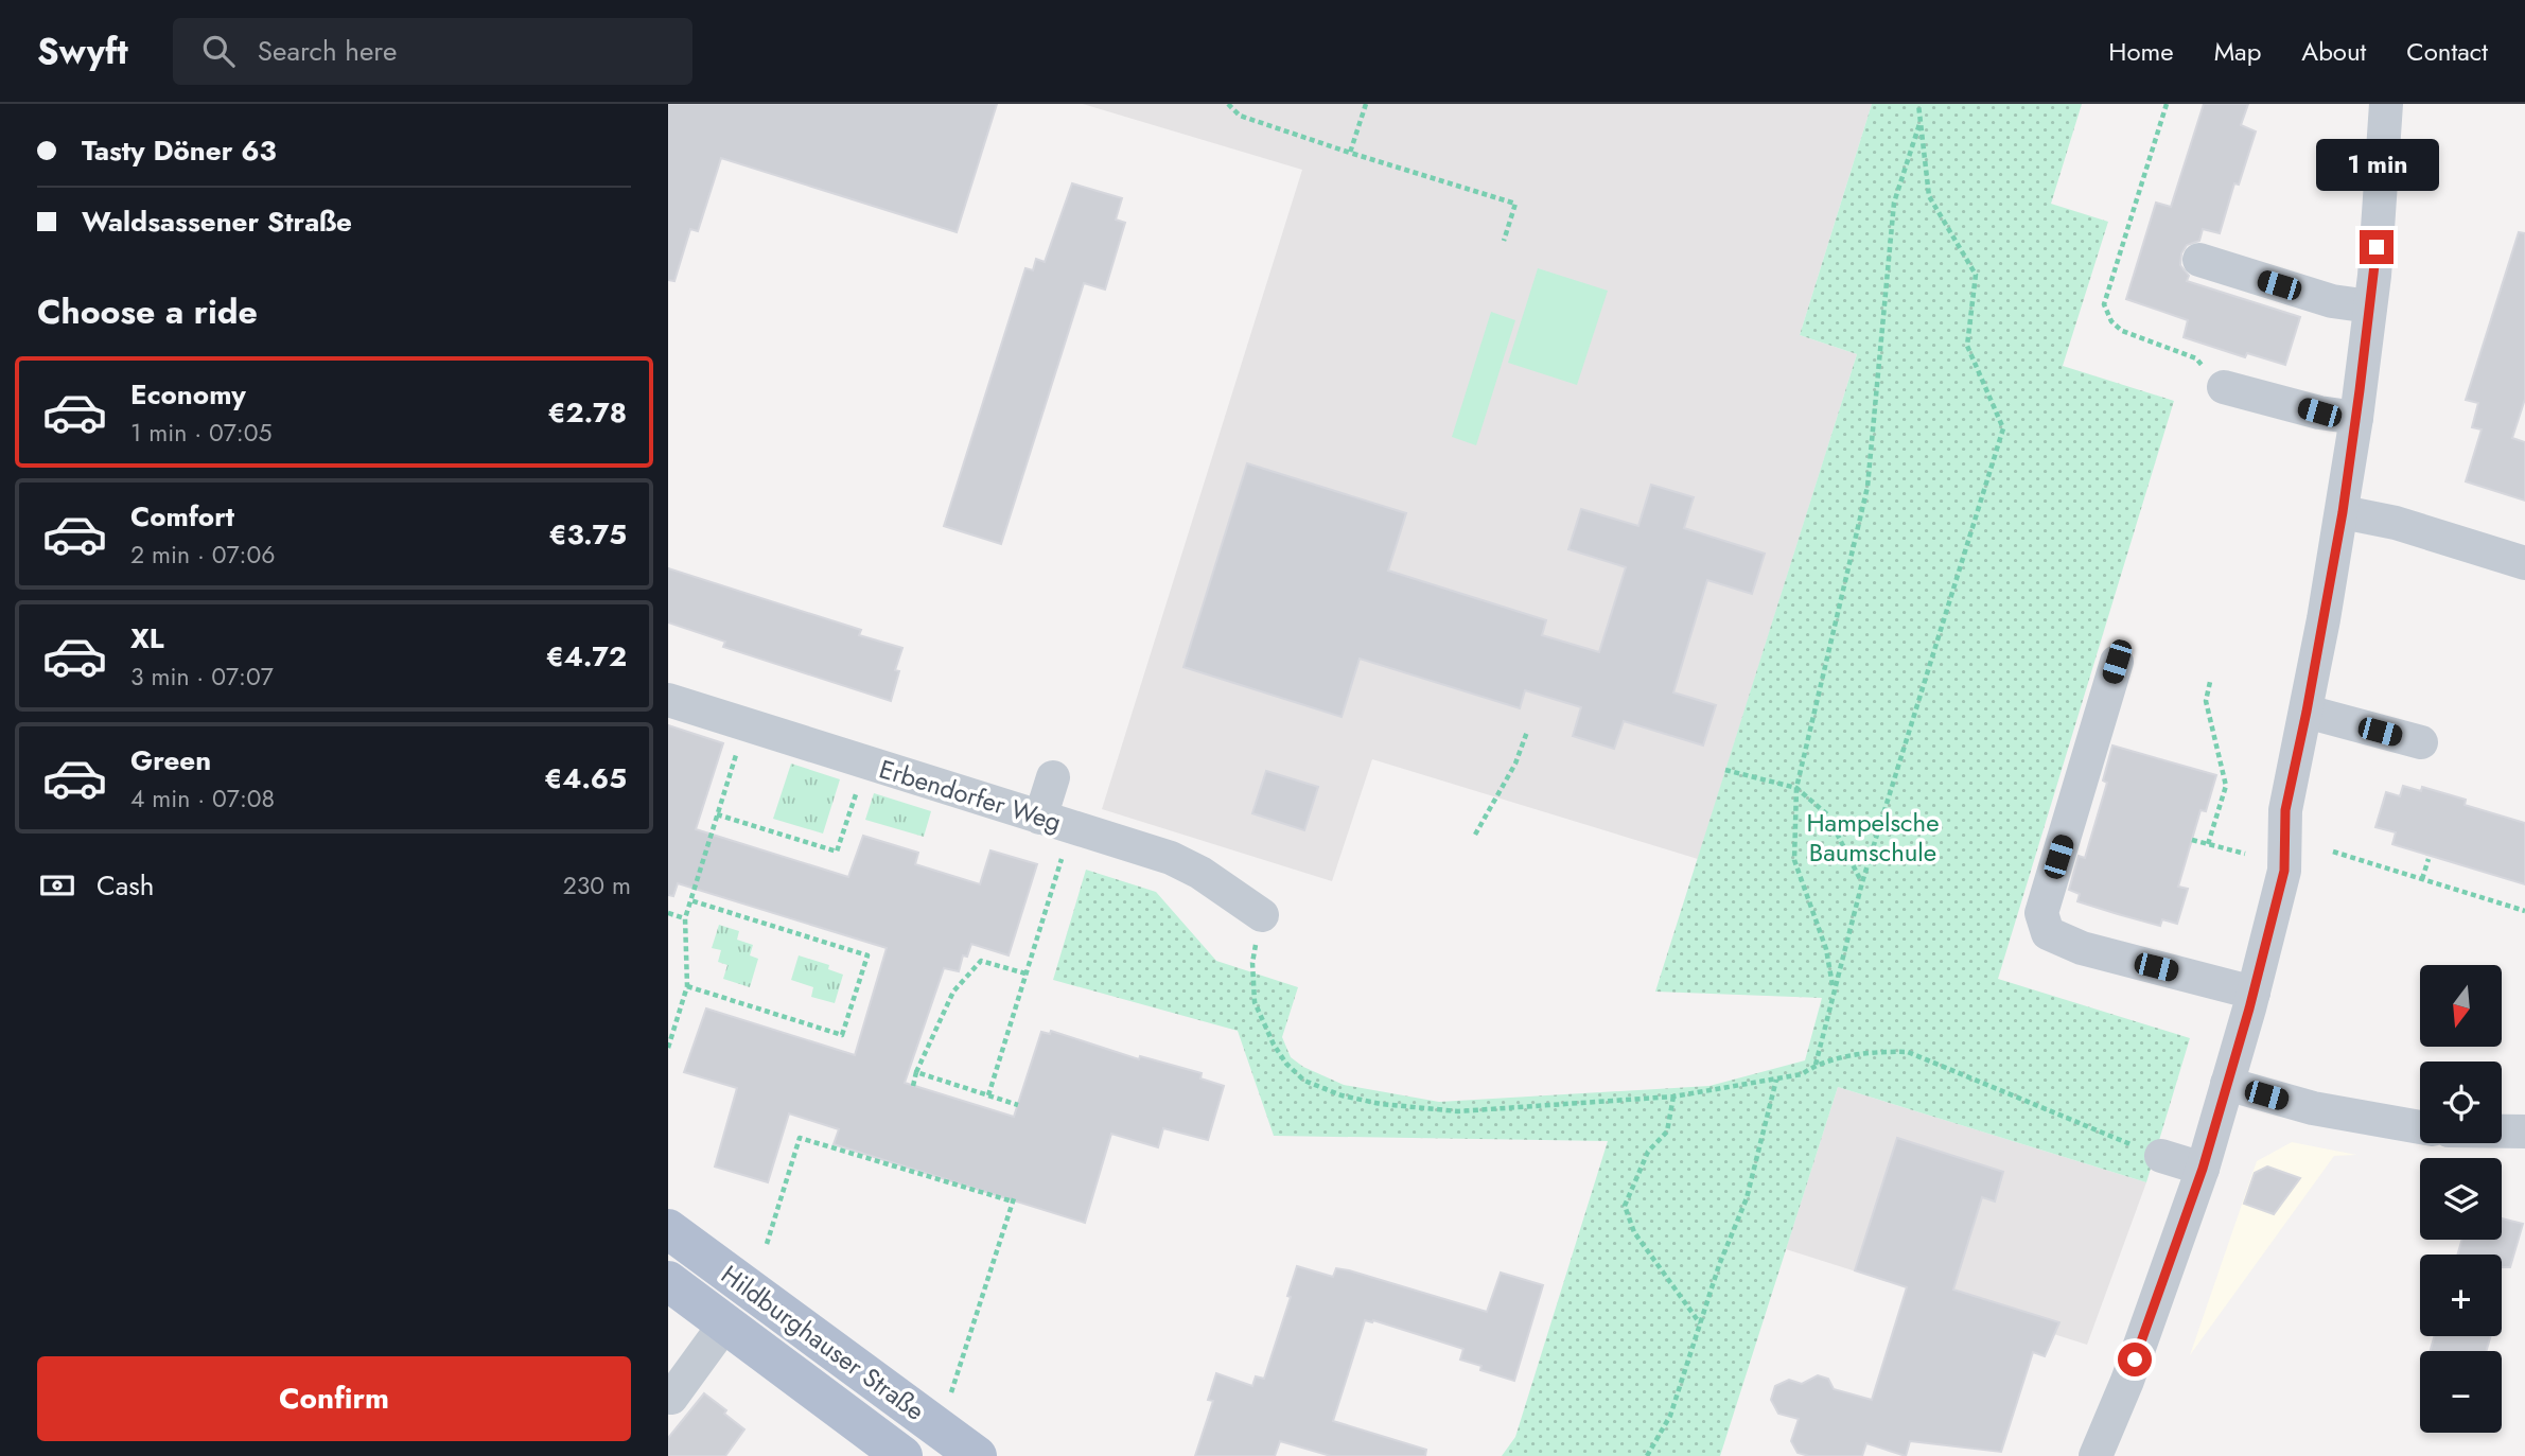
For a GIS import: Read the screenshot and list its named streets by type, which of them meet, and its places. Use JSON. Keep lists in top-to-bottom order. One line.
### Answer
{"streets":{"main road":["Hildburghauser Straße"],"street":["Erbendorfer Weg"]},"parks":["Hampelsche Baumschule"],"north":"bottom","page":{"header":"Swyft","search":"Search here","nav":["Home","Map","About","Contact"],"banner":["Tasty Döner 63","Waldsassener Straße"],"bubble":"1 min","heading":"Choose a ride","list":[{"name":"Economy","note":"1 min · 07:05","value":"€2.78"},{"name":"Comfort","note":"2 min · 07:06","value":"€3.75"},{"name":"XL","note":"3 min · 07:07","value":"€4.72"},{"name":"Green","note":"4 min · 07:08","value":"€4.65"}],"pay":["Cash","230 m"],"map_buttons":["+","−"],"buttons":"Confirm"}}
